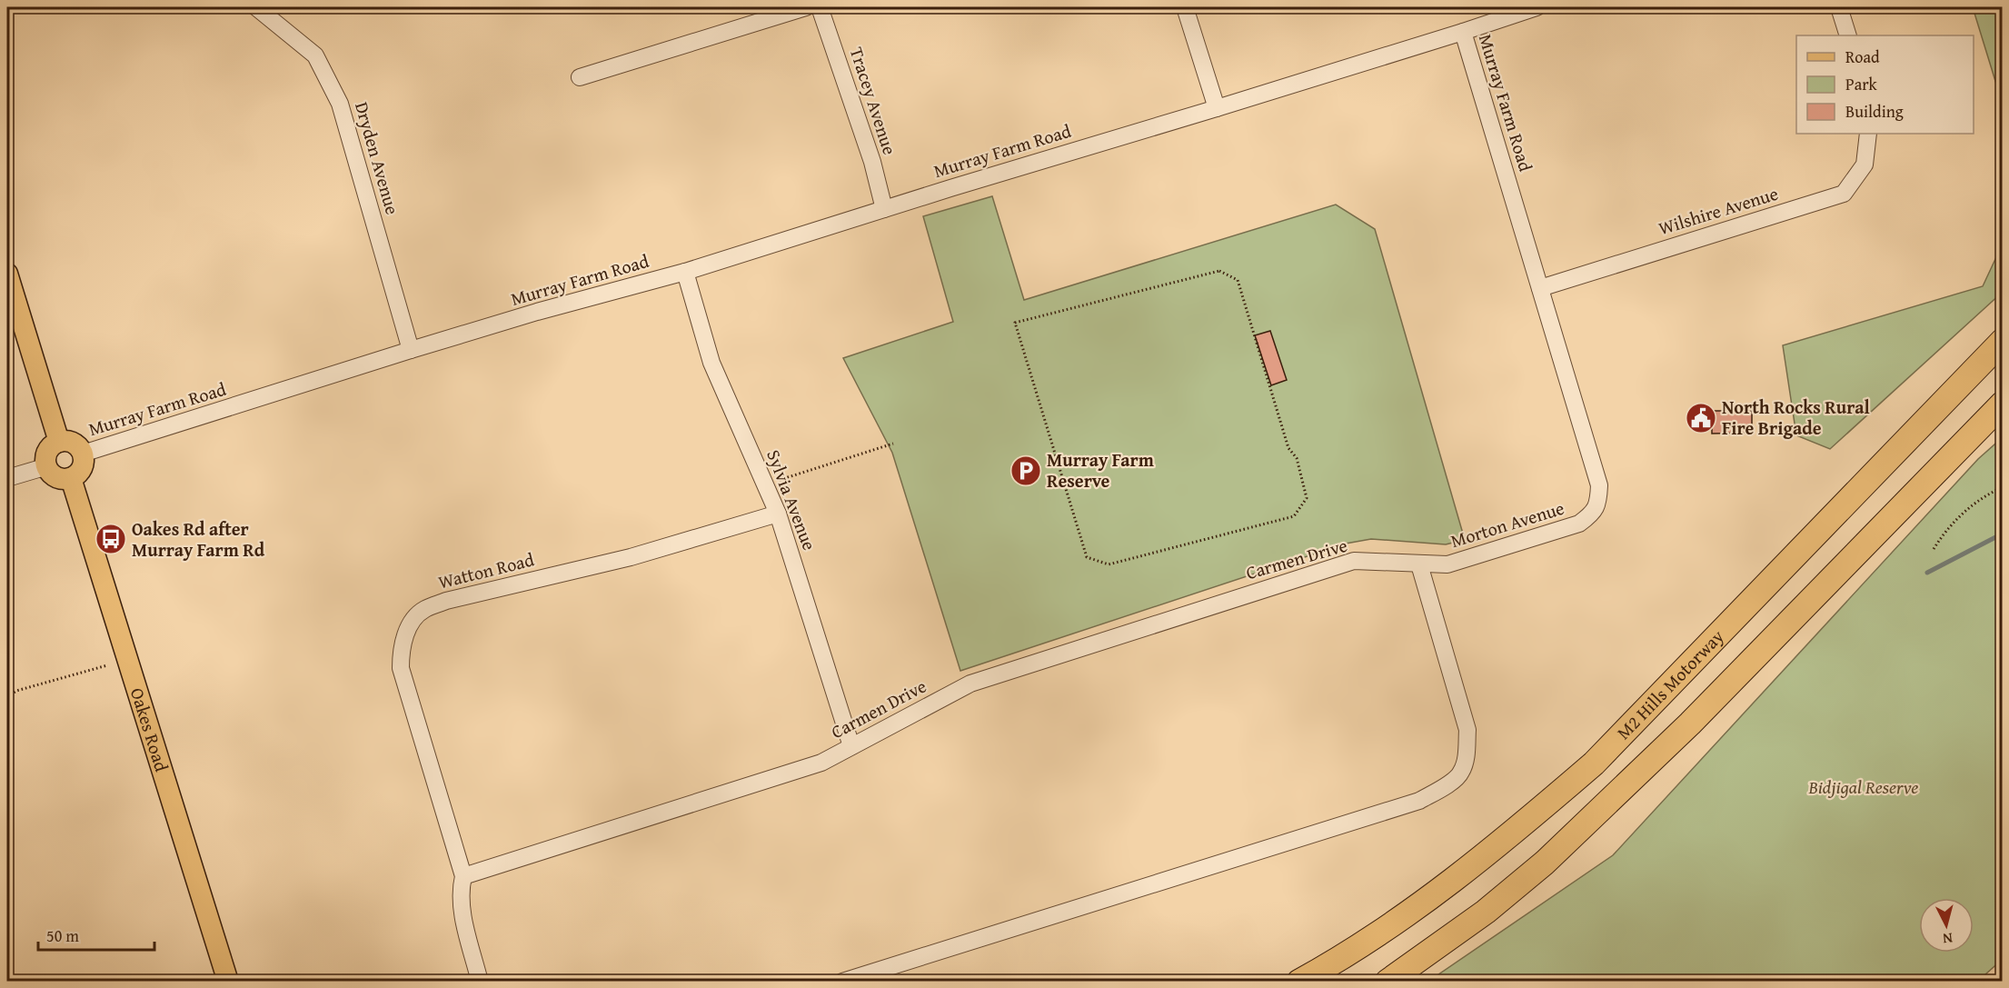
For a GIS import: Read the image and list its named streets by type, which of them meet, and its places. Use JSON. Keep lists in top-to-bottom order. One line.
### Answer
{"streets":{"highway":["M2 Hills Motorway"],"main road":["Oakes Road"],"street":["Tracey Avenue","Murray Farm Road","Dryden Avenue","Wilshire Avenue","Sylvia Avenue","Morton Avenue","Carmen Drive","Watton Road"]},"crossings":[["Tracey Avenue","Murray Farm Road"],["Murray Farm Road","Dryden Avenue"],["Murray Farm Road","Wilshire Avenue"],["Murray Farm Road","Sylvia Avenue"],["Murray Farm Road","Morton Avenue"],["Murray Farm Road","Oakes Road"],["Sylvia Avenue","Carmen Drive"],["Sylvia Avenue","Watton Road"],["Morton Avenue","Carmen Drive"],["Carmen Drive","Watton Road"]],"parks":["Bidjigal Reserve"],"places":{"public building":["North Rocks Rural Fire Brigade"],"parking":["Murray Farm Reserve"],"bus stop":["Oakes Rd after Murray Farm Rd"]},"legend":["Road","Park","Building"],"scale_bar":"50 m","north":"bottom"}
